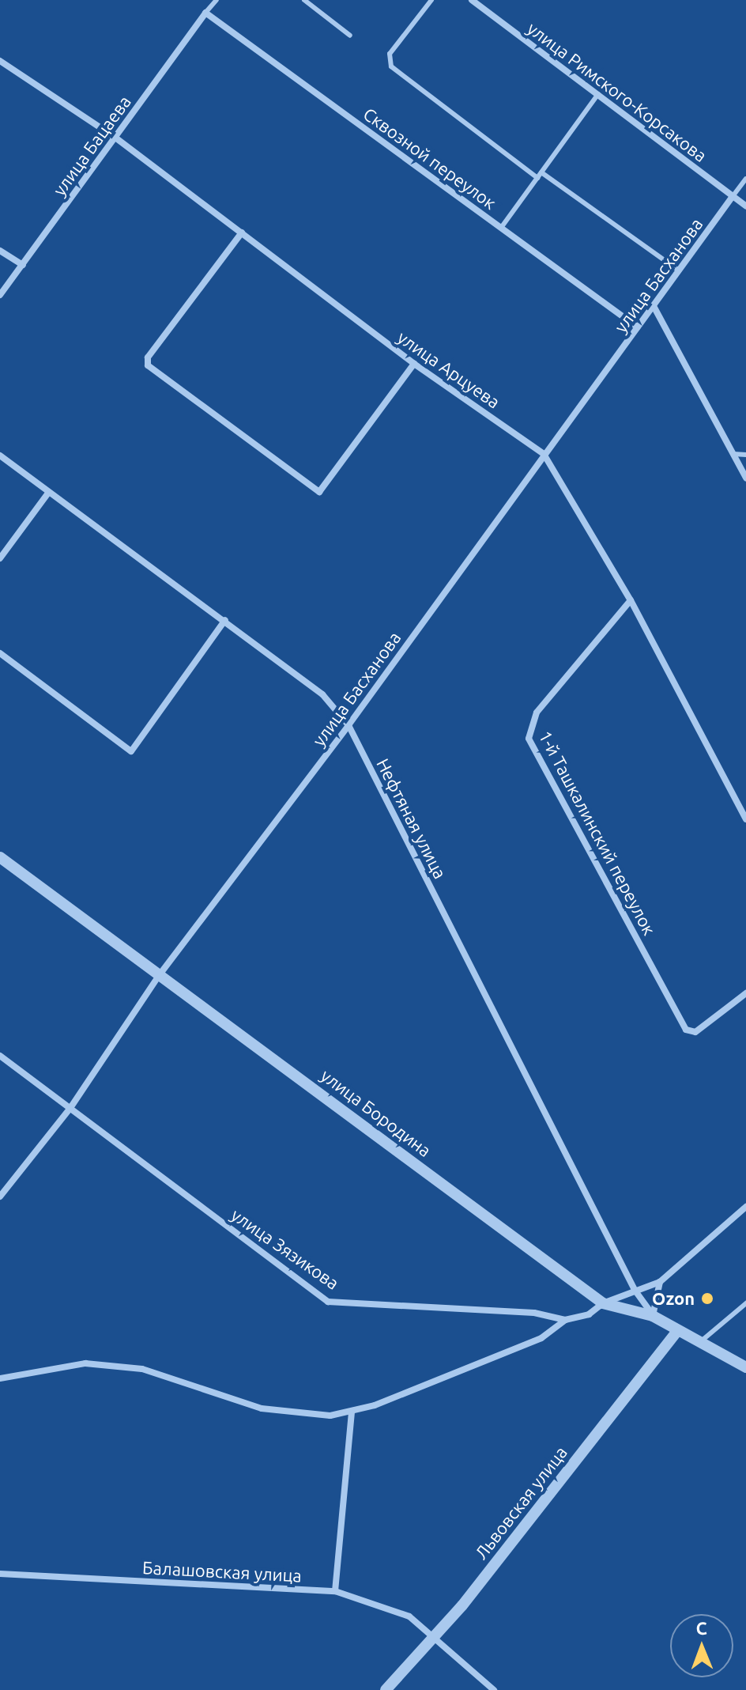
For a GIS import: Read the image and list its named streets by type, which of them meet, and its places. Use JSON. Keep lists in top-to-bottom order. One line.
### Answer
{"streets":{"street":["улица Римского-Корсакова","улица Бацаева","Сквозной переулок","улица Басханова","улица Арцуева","Нефтяная улица","1-й Ташкалинский переулок","улица Бородина","улица Зязикова","Львовская улица","Балашовская улица"]},"crossings":[["улица Римского-Корсакова","улица Басханова"],["улица Бацаева","Сквозной переулок"],["улица Бацаева","улица Арцуева"],["Сквозной переулок","улица Басханова"],["улица Басханова","улица Арцуева"],["улица Басханова","Нефтяная улица"],["улица Басханова","улица Бородина"],["улица Басханова","улица Зязикова"],["улица Арцуева","1-й Ташкалинский переулок"],["Нефтяная улица","улица Бородина"],["улица Бородина","Львовская улица"],["Львовская улица","Балашовская улица"]],"places":["Ozon"],"north":"top"}
